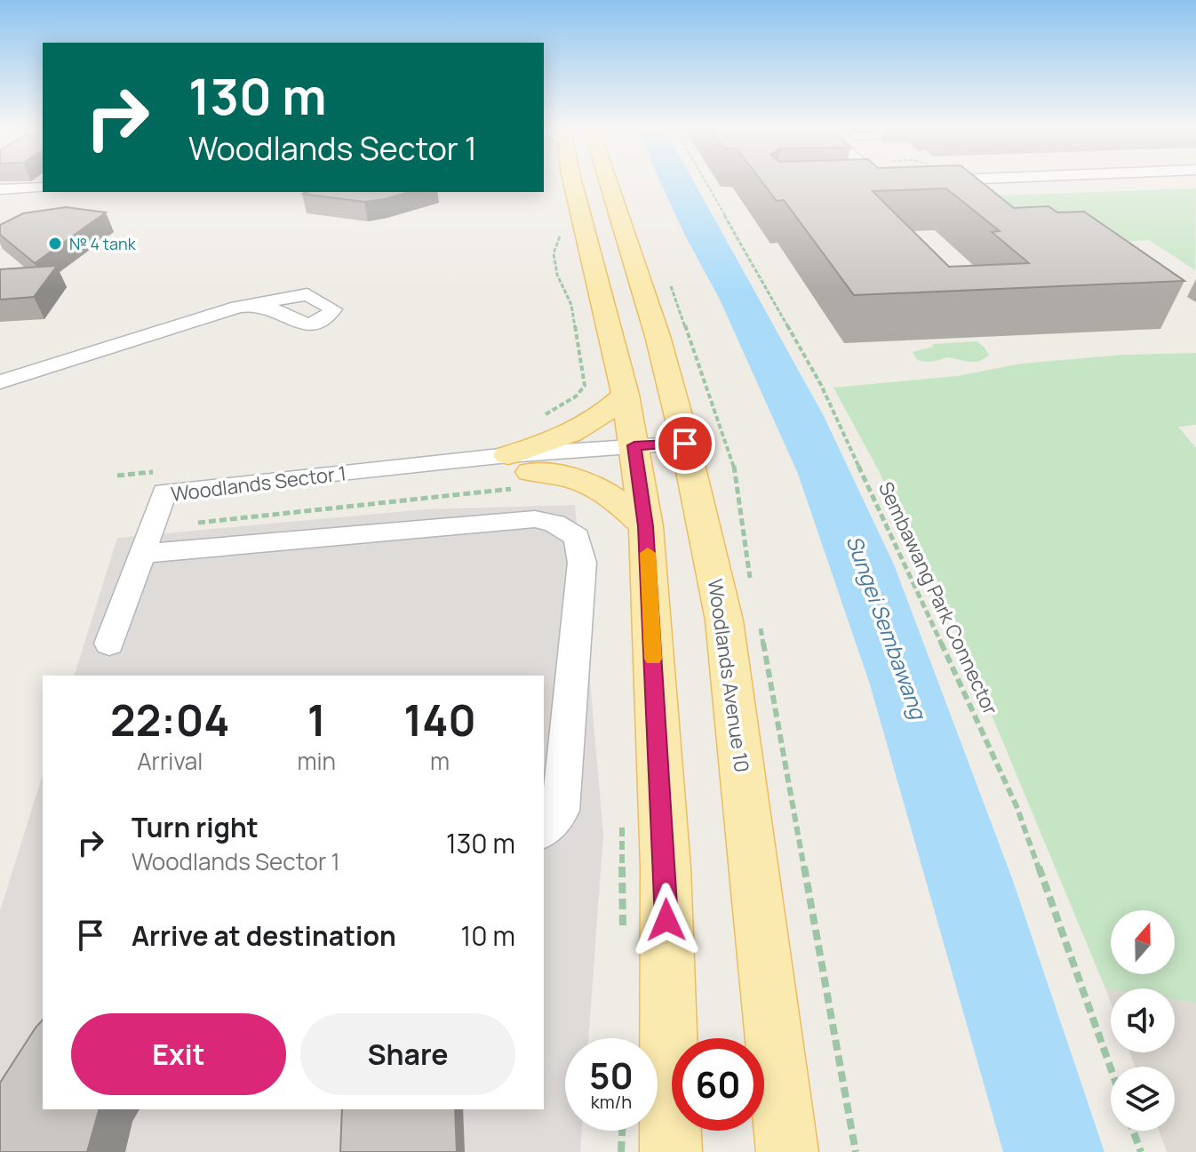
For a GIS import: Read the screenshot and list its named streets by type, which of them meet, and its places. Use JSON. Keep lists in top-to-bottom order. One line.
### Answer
{"streets":{"main road":["Woodlands Avenue 10"],"street":["Woodlands Sector 1"],"path":["Sembawang Park Connector"]},"crossings":[["Woodlands Sector 1","Woodlands Avenue 10"]],"water":["Sungei Sembawang"],"places":["№ 4 tank"],"north":"top","page":{"turn":["130 m","Woodlands Sector 1"],"eta":["22:04","Arrival","1","min","140","m"],"list":[{"name":"Turn right","note":"Woodlands Sector 1","value":"130 m"},{"name":"Arrive at destination","value":"10 m"}],"buttons":["Exit","Share"],"speed":"50 km/h","limit":"60"}}
